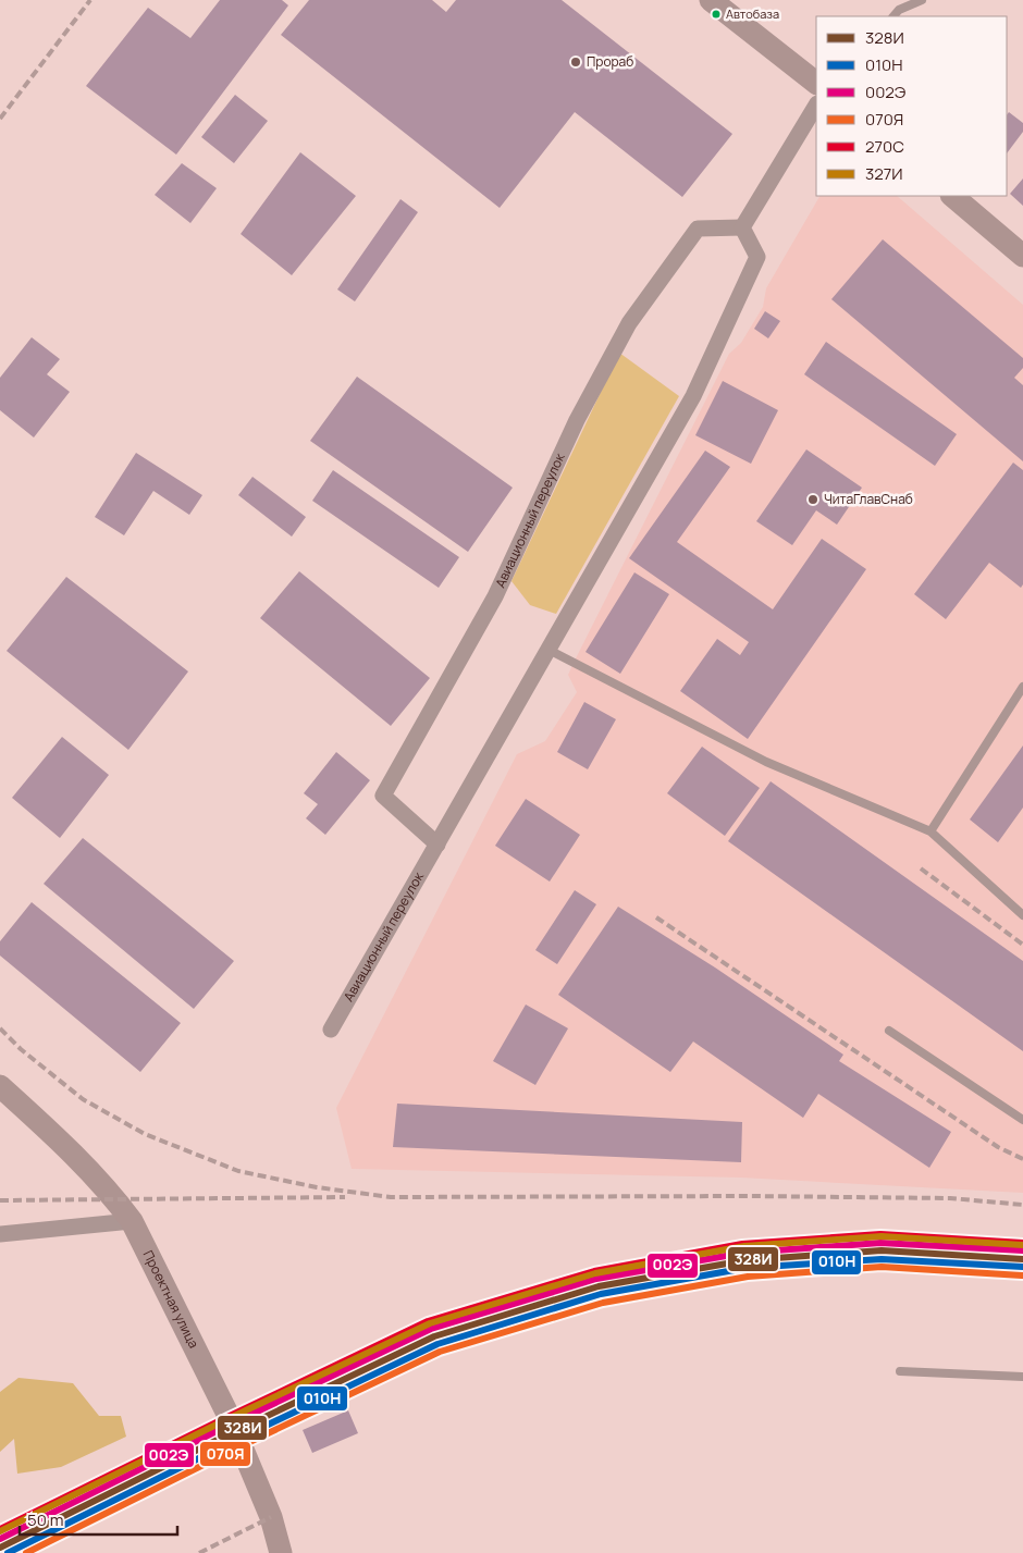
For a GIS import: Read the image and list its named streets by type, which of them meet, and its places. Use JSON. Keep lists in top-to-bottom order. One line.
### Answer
{"streets":{"street":["Авиационный переулок","Проектная улица"]},"places":["Автобаза","Прораб","ЧитаГлавСнаб"],"lines":["transit line 270С","transit line 327И","transit line 002Э","transit line 328И","transit line 010Н","transit line 070Я"],"legend":["328И","010Н","002Э","070Я","270С","327И"],"scale_bar":"50 m"}
